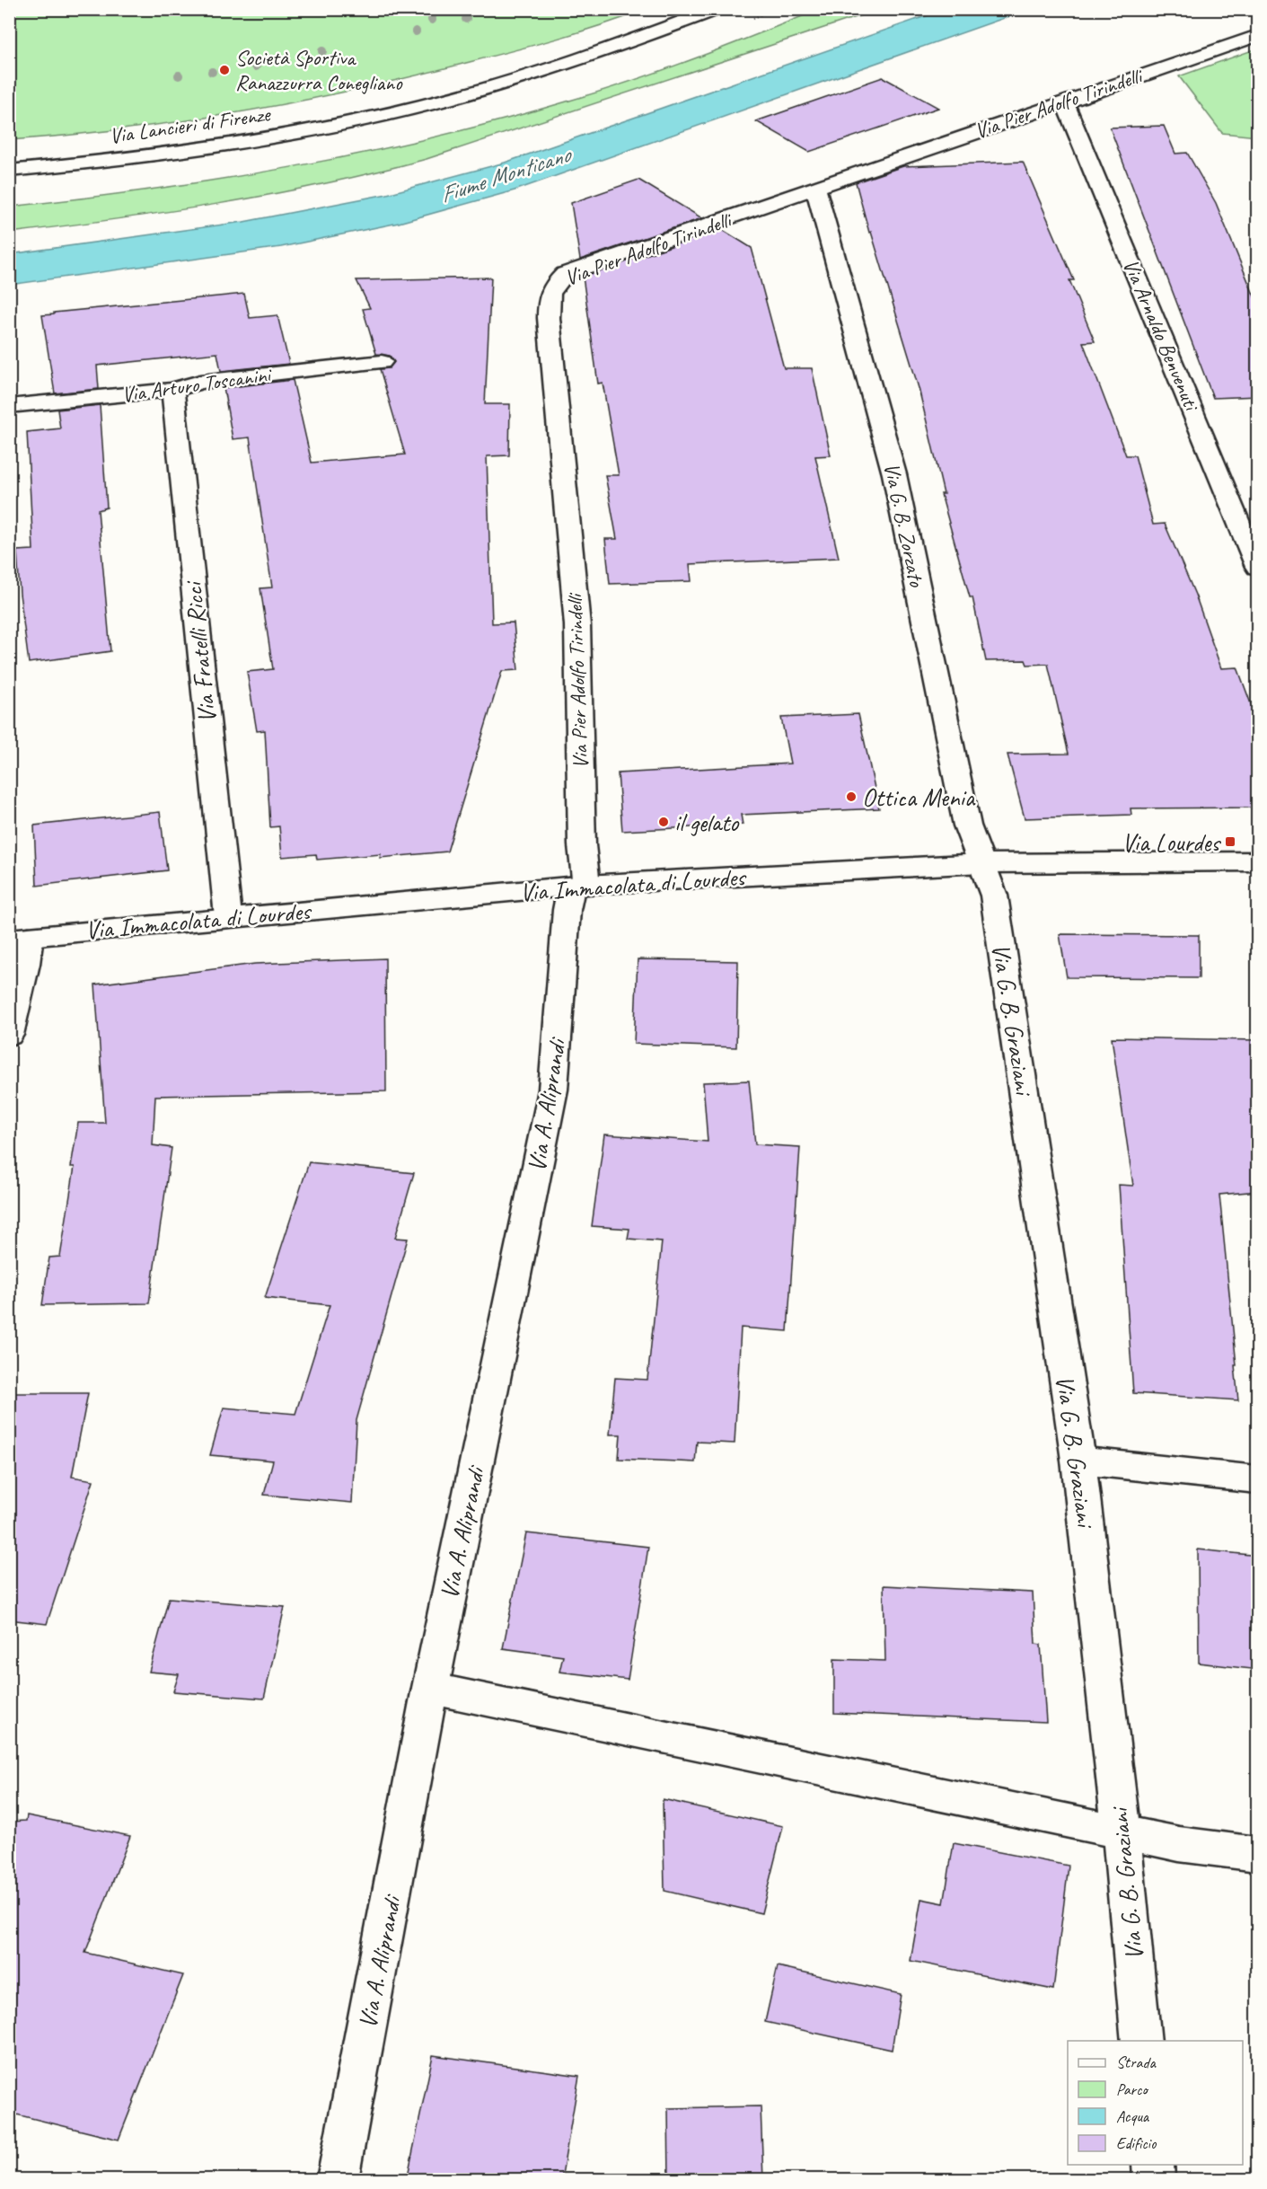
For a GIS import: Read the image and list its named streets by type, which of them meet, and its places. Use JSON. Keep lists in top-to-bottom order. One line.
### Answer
{"streets":{"street":["Via Pier Adolfo Tirindelli","Via Lancieri di Firenze","Via Arnaldo Benvenuti","Via Arturo Toscanini","Via G. B. Zorzato","Via Fratelli Ricci","Via Immacolata di Lourdes","Via G. B. Graziani","Via A. Aliprandi"]},"crossings":[["Via Pier Adolfo Tirindelli","Via Arnaldo Benvenuti"],["Via Pier Adolfo Tirindelli","Via G. B. Zorzato"],["Via Pier Adolfo Tirindelli","Via Immacolata di Lourdes"],["Via Pier Adolfo Tirindelli","Via A. Aliprandi"],["Via Arturo Toscanini","Via Fratelli Ricci"],["Via G. B. Zorzato","Via Immacolata di Lourdes"],["Via G. B. Zorzato","Via G. B. Graziani"],["Via Fratelli Ricci","Via Immacolata di Lourdes"],["Via Immacolata di Lourdes","Via G. B. Graziani"],["Via Immacolata di Lourdes","Via A. Aliprandi"]],"water":["Fiume Monticano"],"places":{"other":["Società Sportiva Ranazzurra Conegliano","Ottica Menia","il gelato"],"transit":["Via Lourdes"]},"legend":["Strada","Parco","Acqua","Edificio"]}
